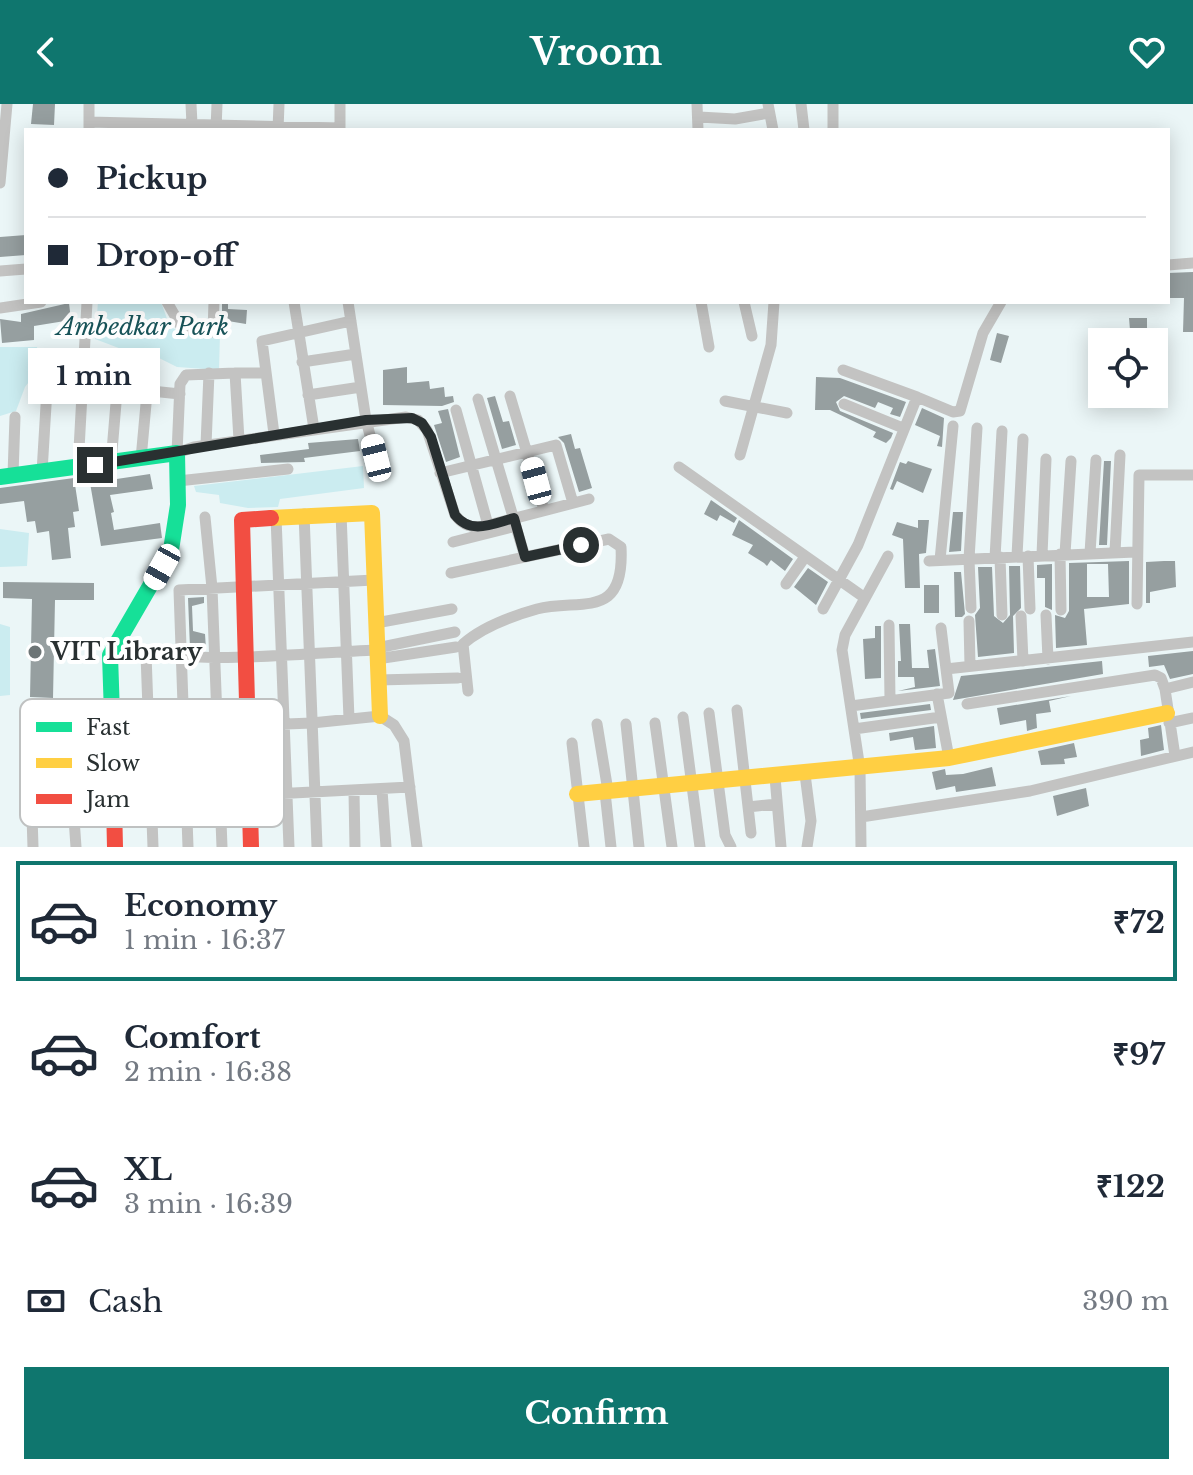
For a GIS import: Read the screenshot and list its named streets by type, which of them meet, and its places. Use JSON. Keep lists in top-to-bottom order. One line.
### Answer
{"parks":["Ambedkar Park"],"places":["VIT Library"],"legend":["Fast","Slow","Jam"],"page":{"header":"Vroom","banner":["Pickup","Drop-off"],"bubble":"1 min","list":[{"name":"Economy","note":"1 min · 16:37","value":"₹72"},{"name":"Comfort","note":"2 min · 16:38","value":"₹97"},{"name":"XL","note":"3 min · 16:39","value":"₹122"}],"pay":["Cash","390 m"],"buttons":"Confirm"}}
